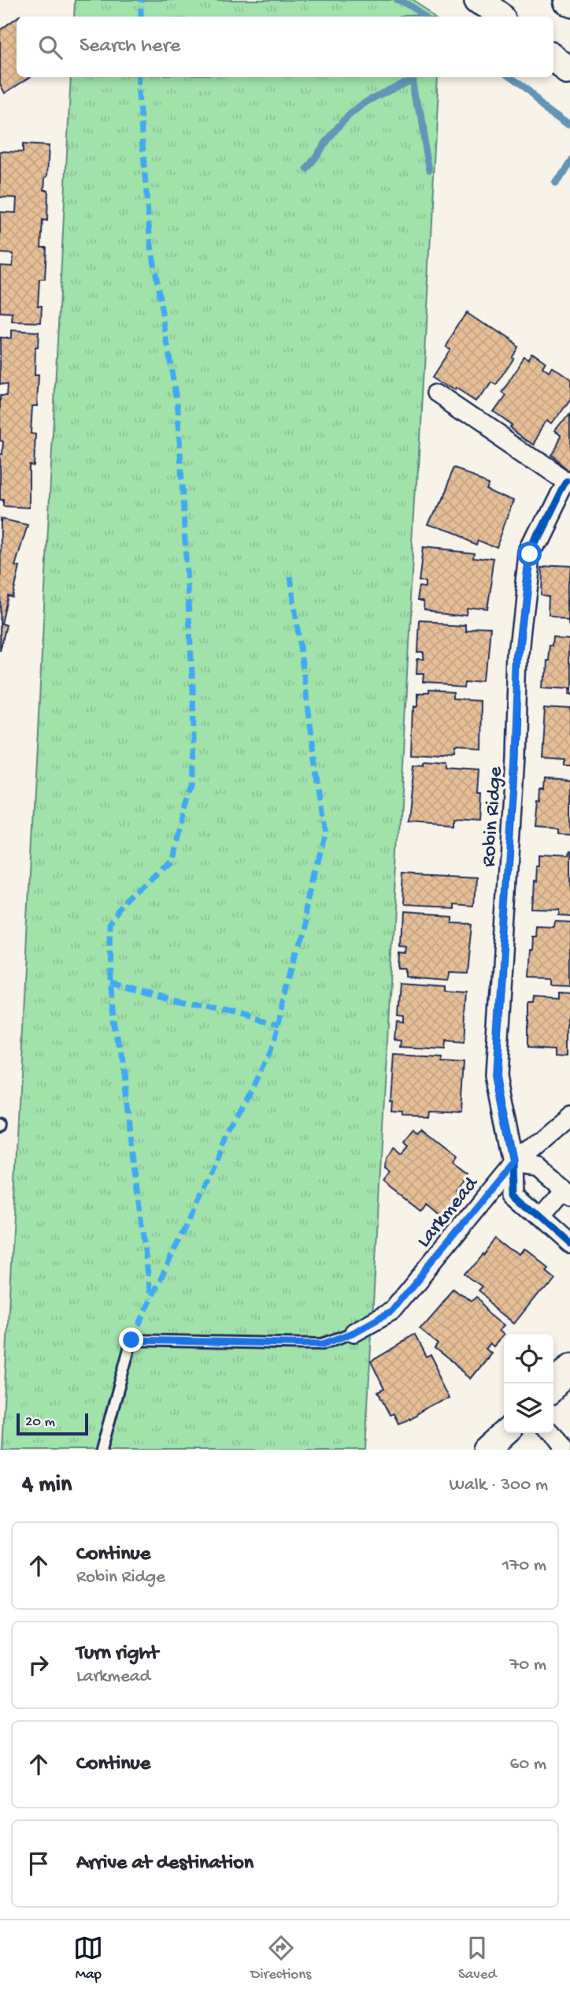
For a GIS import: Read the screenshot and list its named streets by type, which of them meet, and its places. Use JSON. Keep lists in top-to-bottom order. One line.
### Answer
{"streets":{"street":["Robin Ridge","Larkmead"]},"crossings":[["Robin Ridge","Larkmead"]],"scale_bar":"20 m","page":{"search":"Search here","scale":"20 m","heading":["4 min","Walk · 300 m"],"list":[["Continue","Robin Ridge","170 m"],["Turn right","Larkmead","70 m"],["Continue","60 m"],"Arrive at destination"],"nav":["Map","Directions","Saved"]}}
